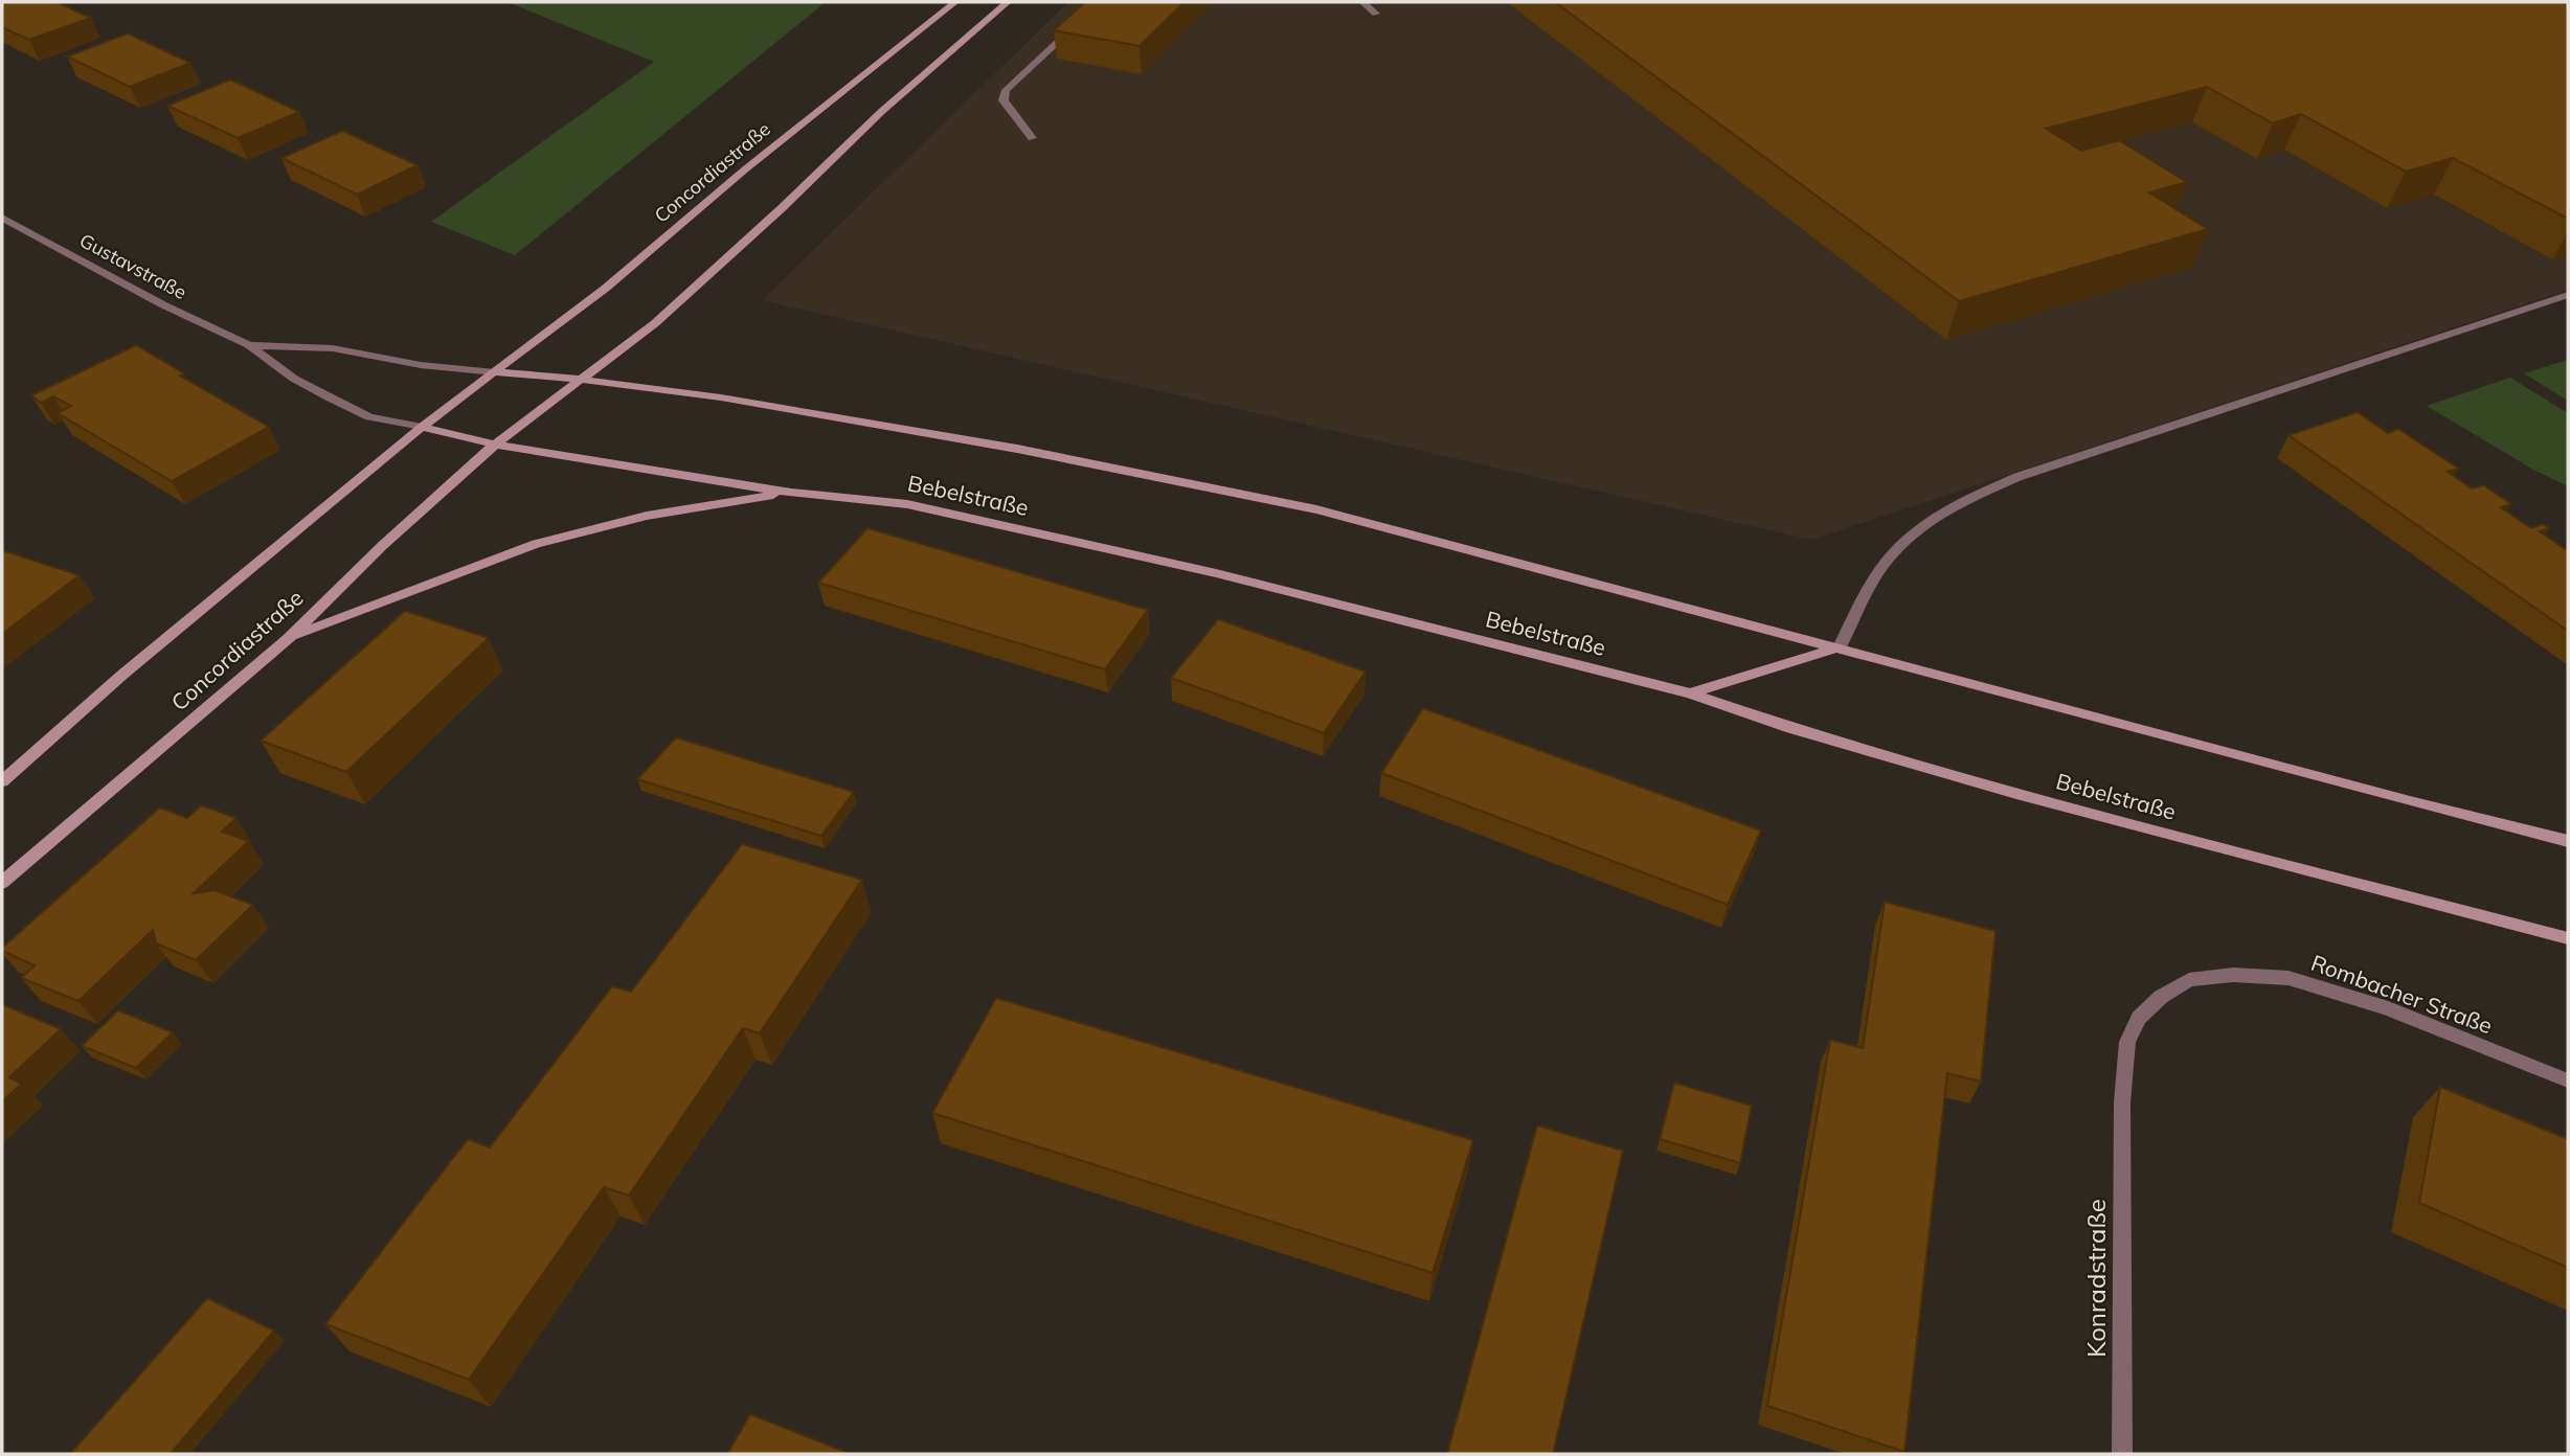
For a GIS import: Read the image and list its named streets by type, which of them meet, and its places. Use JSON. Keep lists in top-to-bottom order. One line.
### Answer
{"streets":{"street":["Concordiastraße","Gustavstraße","Bebelstraße","Rombacher Straße","Konradstraße"]},"crossings":[["Concordiastraße","Gustavstraße"],["Concordiastraße","Bebelstraße"],["Rombacher Straße","Konradstraße"]]}
